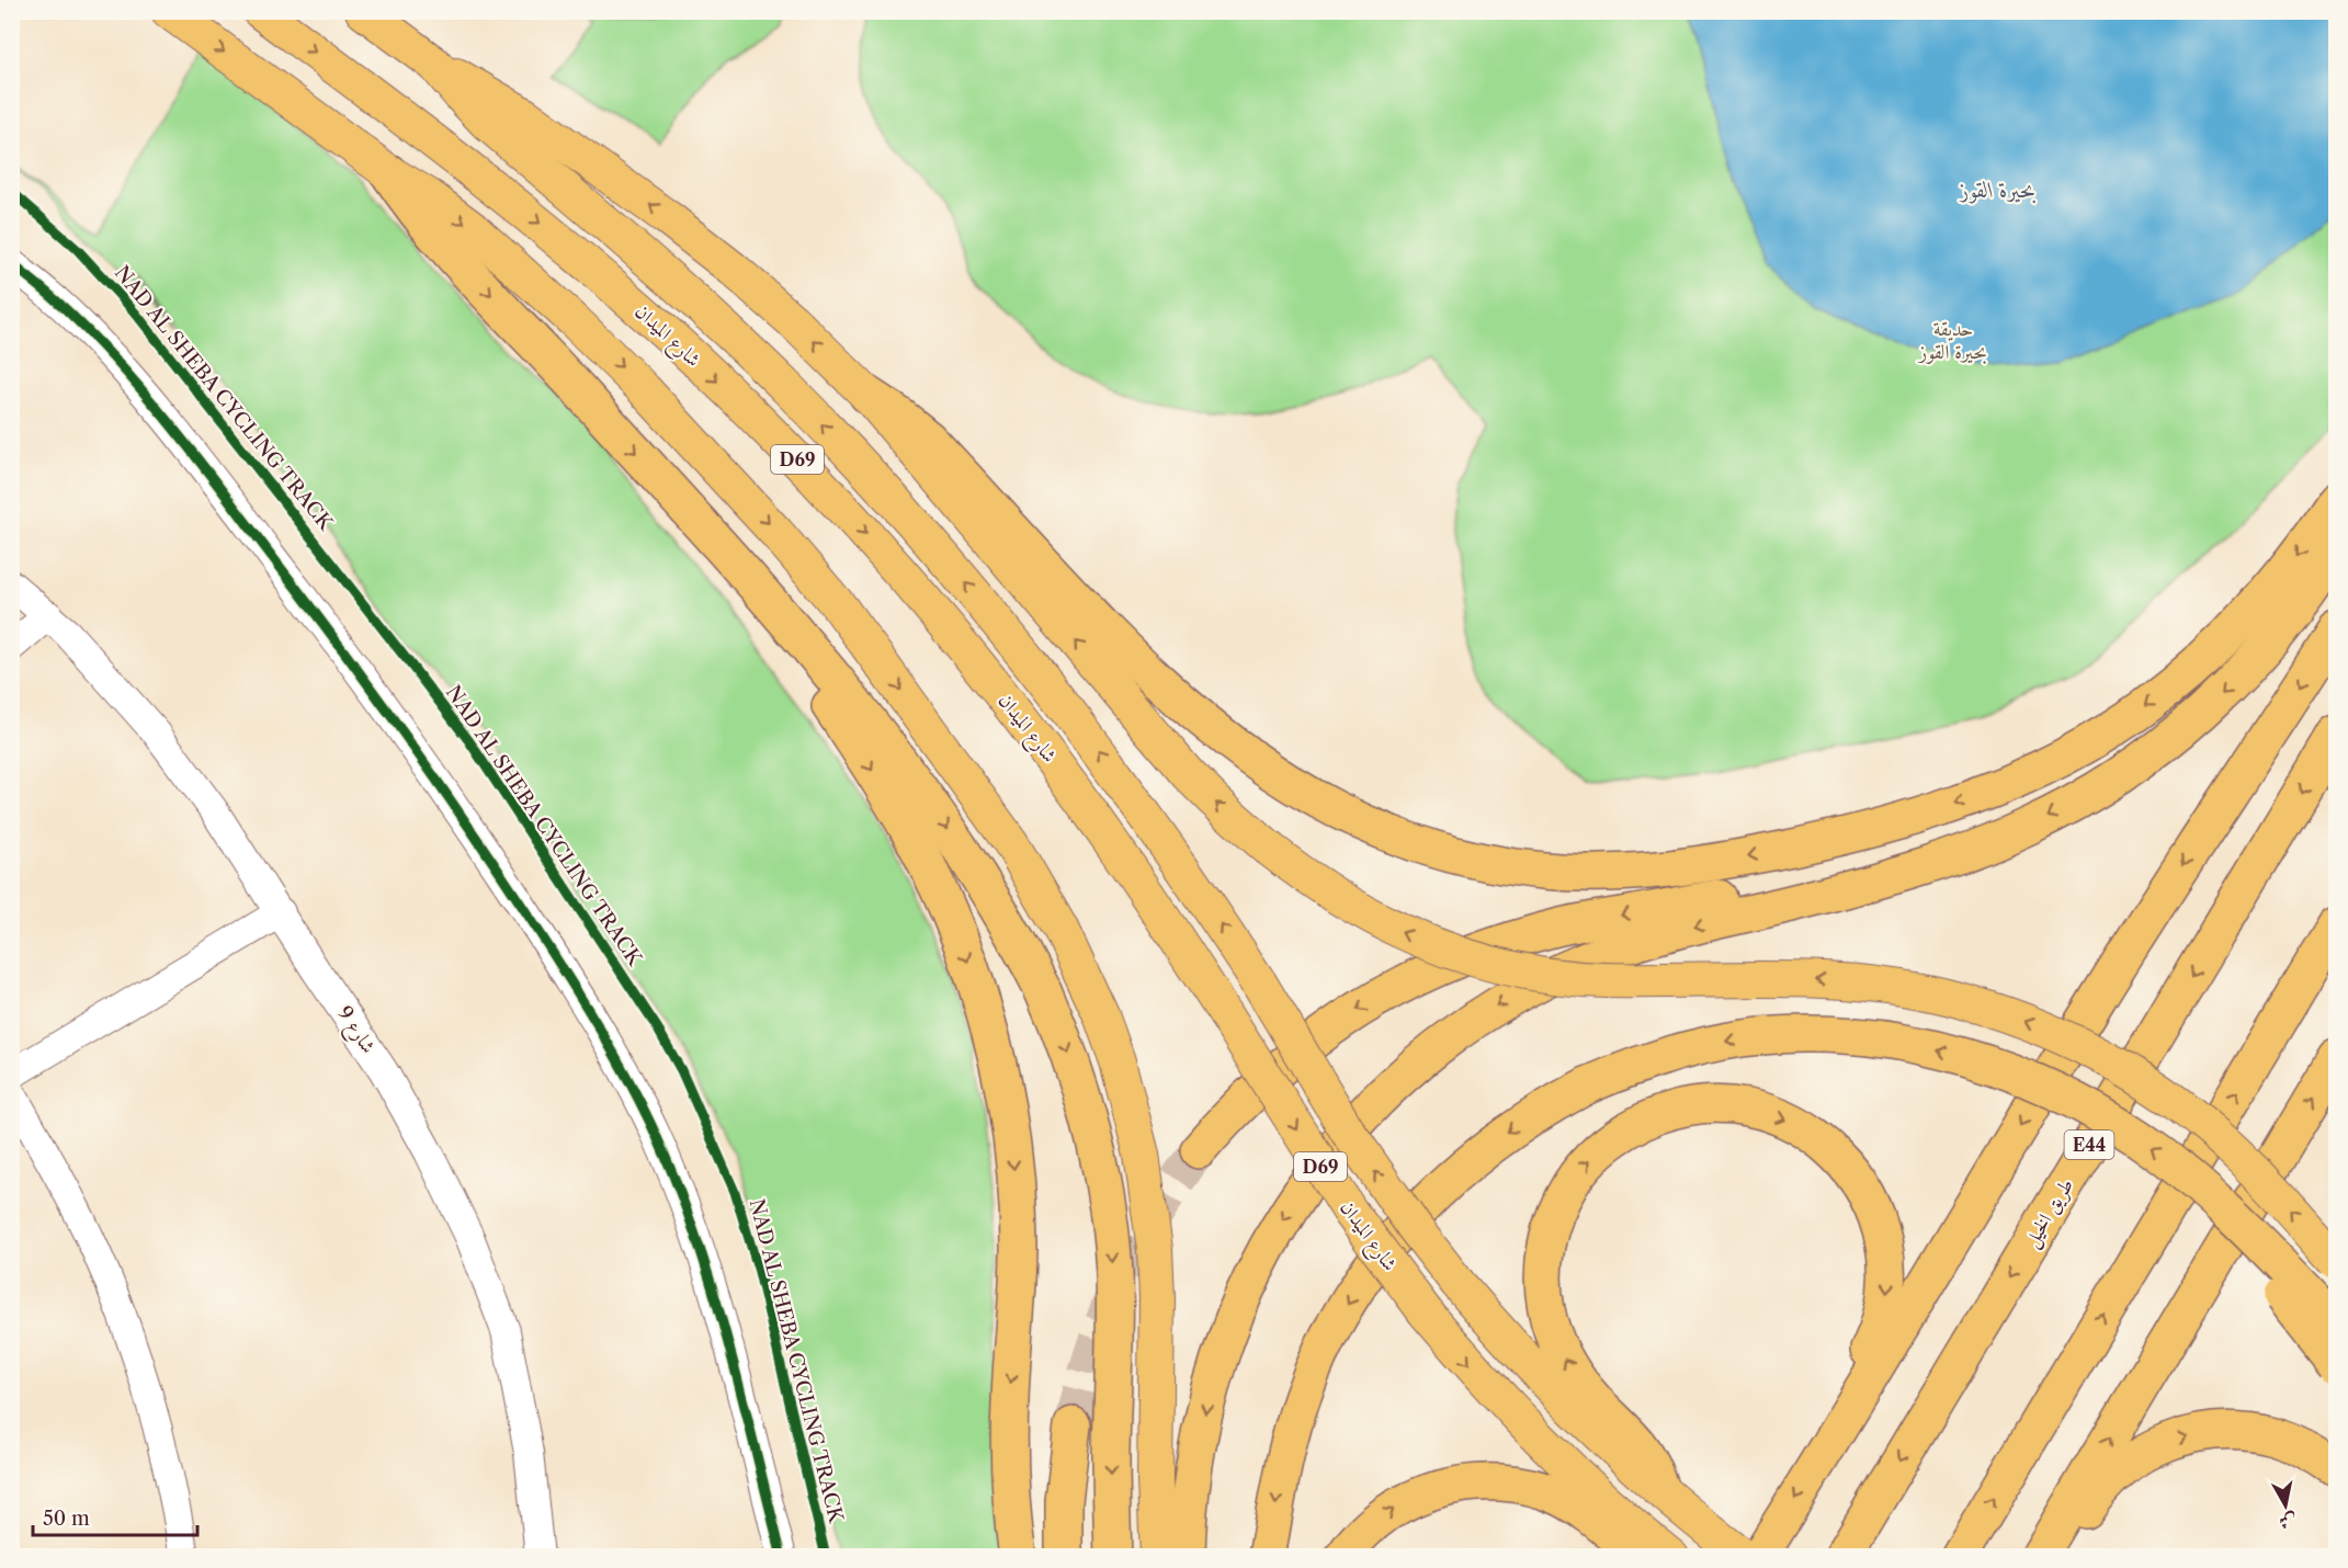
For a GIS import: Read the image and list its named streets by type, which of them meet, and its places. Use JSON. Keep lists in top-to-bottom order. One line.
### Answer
{"streets":{"highway":["E44","طريق الخيل"],"main road":["شارع الميدان","D69"],"street":["شارع 9"],"cycle path":["NAD AL SHEBA CYCLING TRACK"]},"water":["بحيرة القوز"],"parks":["حديقة بحيرة القوز"],"scale_bar":"50 m","north":"bottom"}
